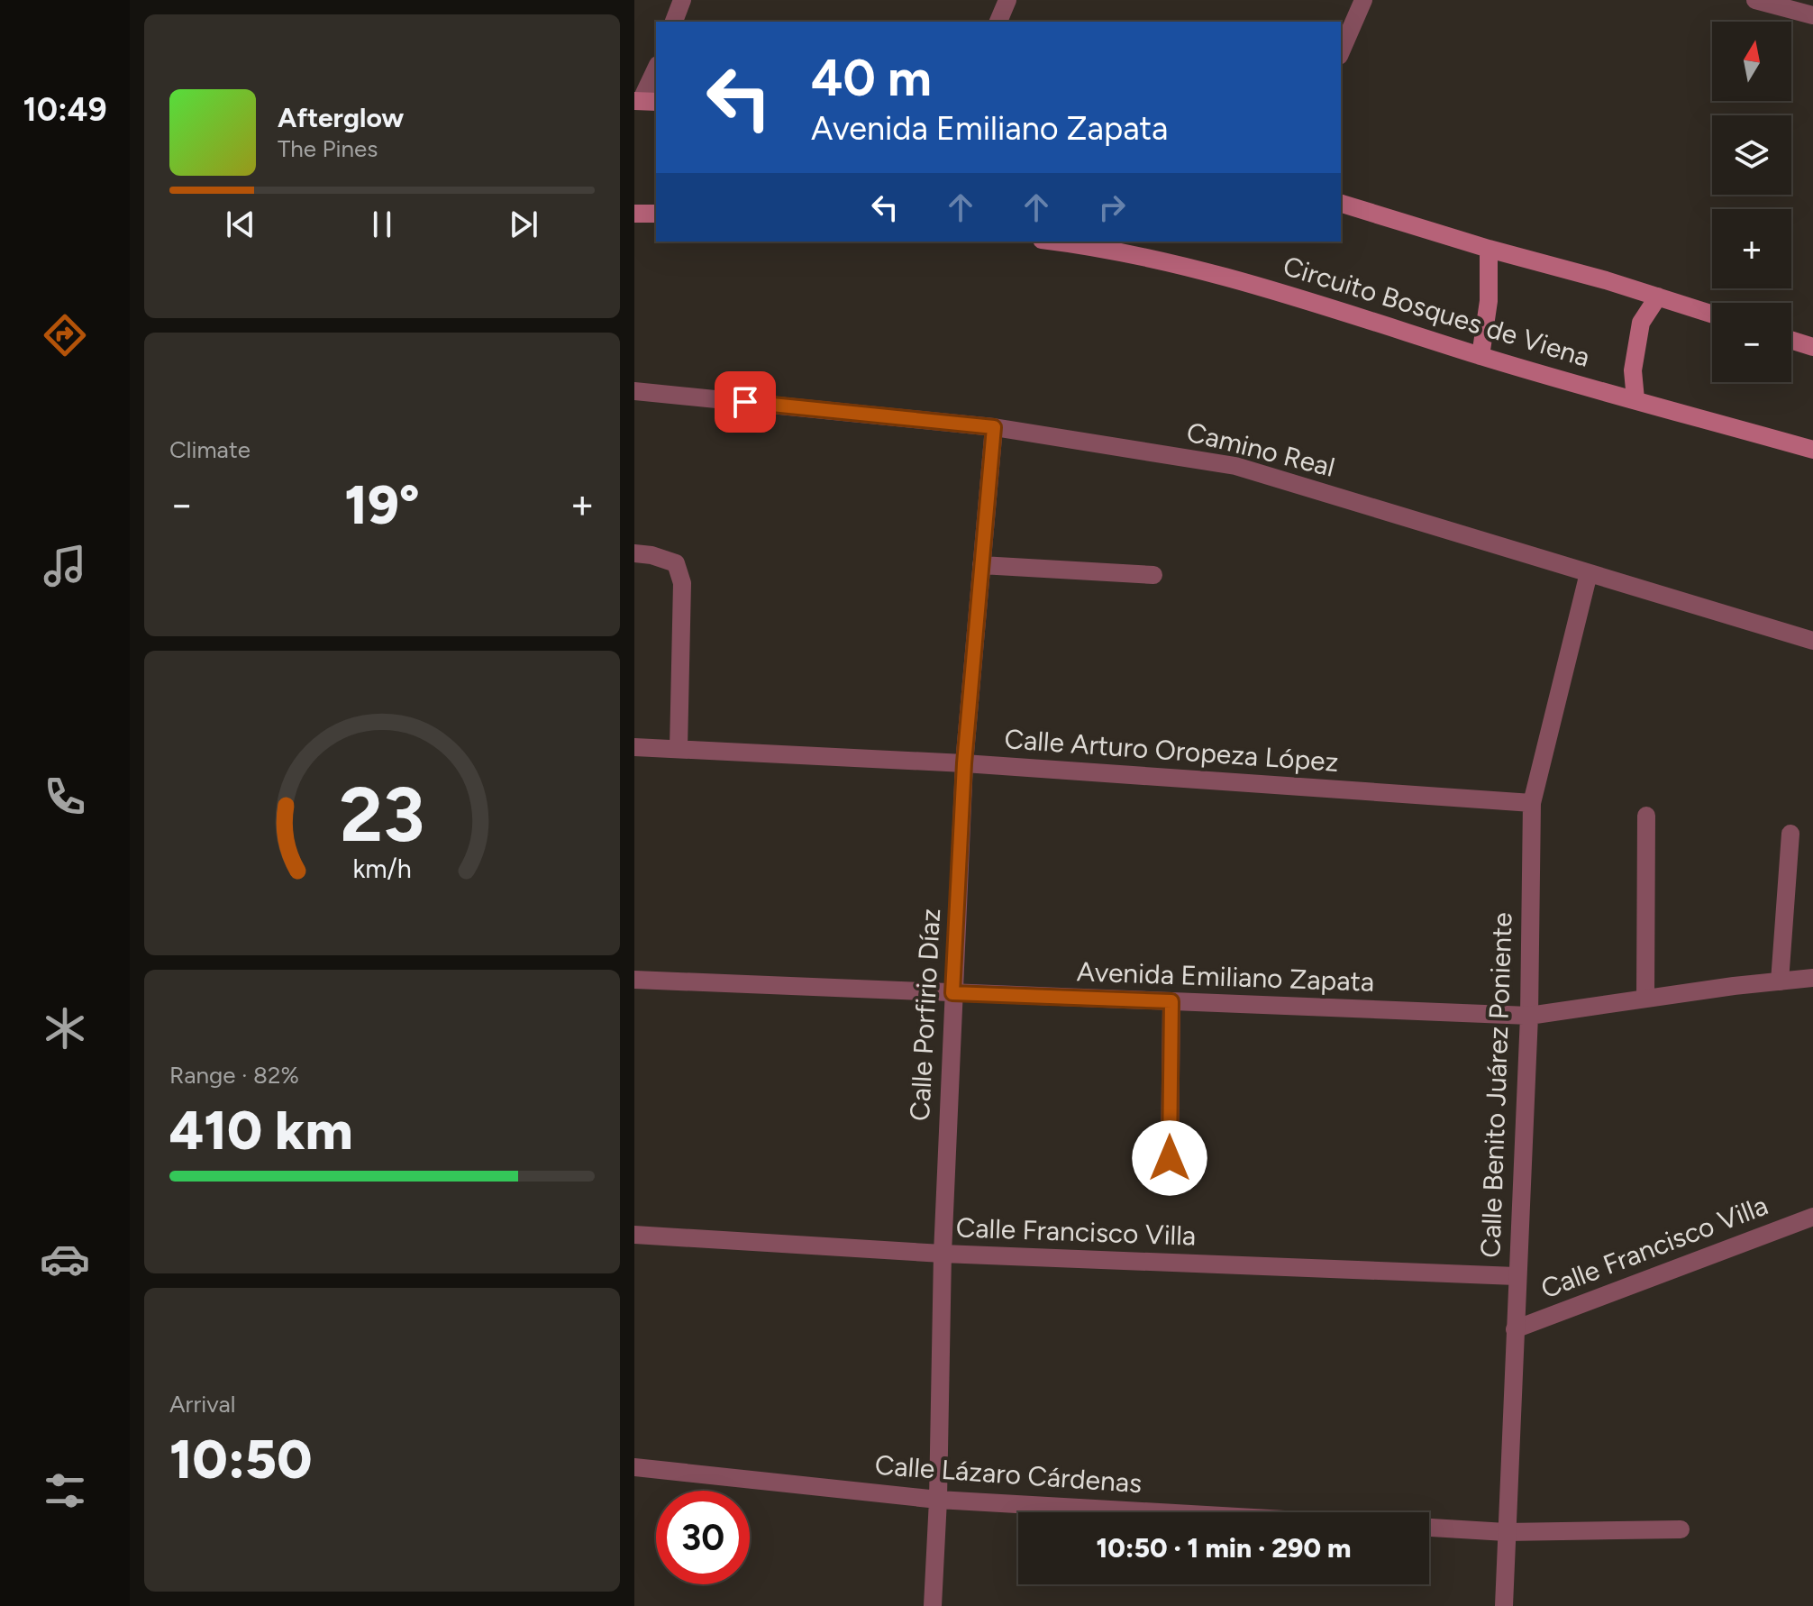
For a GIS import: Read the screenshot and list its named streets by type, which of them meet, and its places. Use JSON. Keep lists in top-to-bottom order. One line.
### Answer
{"streets":{"main road":["Circuito Bosques de Viena"],"street":["Camino Real","Calle Arturo Oropeza López","Avenida Emiliano Zapata","Calle Porfirio Díaz","Calle Benito Juárez Poniente","Calle Francisco Villa","Calle Lázaro Cárdenas"]},"crossings":[["Camino Real","Calle Porfirio Díaz"],["Camino Real","Calle Benito Juárez Poniente"],["Calle Arturo Oropeza López","Calle Porfirio Díaz"],["Calle Arturo Oropeza López","Calle Benito Juárez Poniente"],["Avenida Emiliano Zapata","Calle Porfirio Díaz"],["Avenida Emiliano Zapata","Calle Benito Juárez Poniente"],["Calle Porfirio Díaz","Calle Francisco Villa"],["Calle Porfirio Díaz","Calle Lázaro Cárdenas"],["Calle Benito Juárez Poniente","Calle Francisco Villa"]],"north":"top","page":{"tabs":"10:49","map_buttons":["+","−"],"turn":["40 m","Avenida Emiliano Zapata"],"song":["Afterglow","The Pines"],"tile":["Climate",["Range · 82%","410 km"],["Arrival","10:50"]],"heat":["−","19°","+"],"limit":"30","trip":"10:50 · 1 min · 290 m","gauge":["23","km/h"]}}
